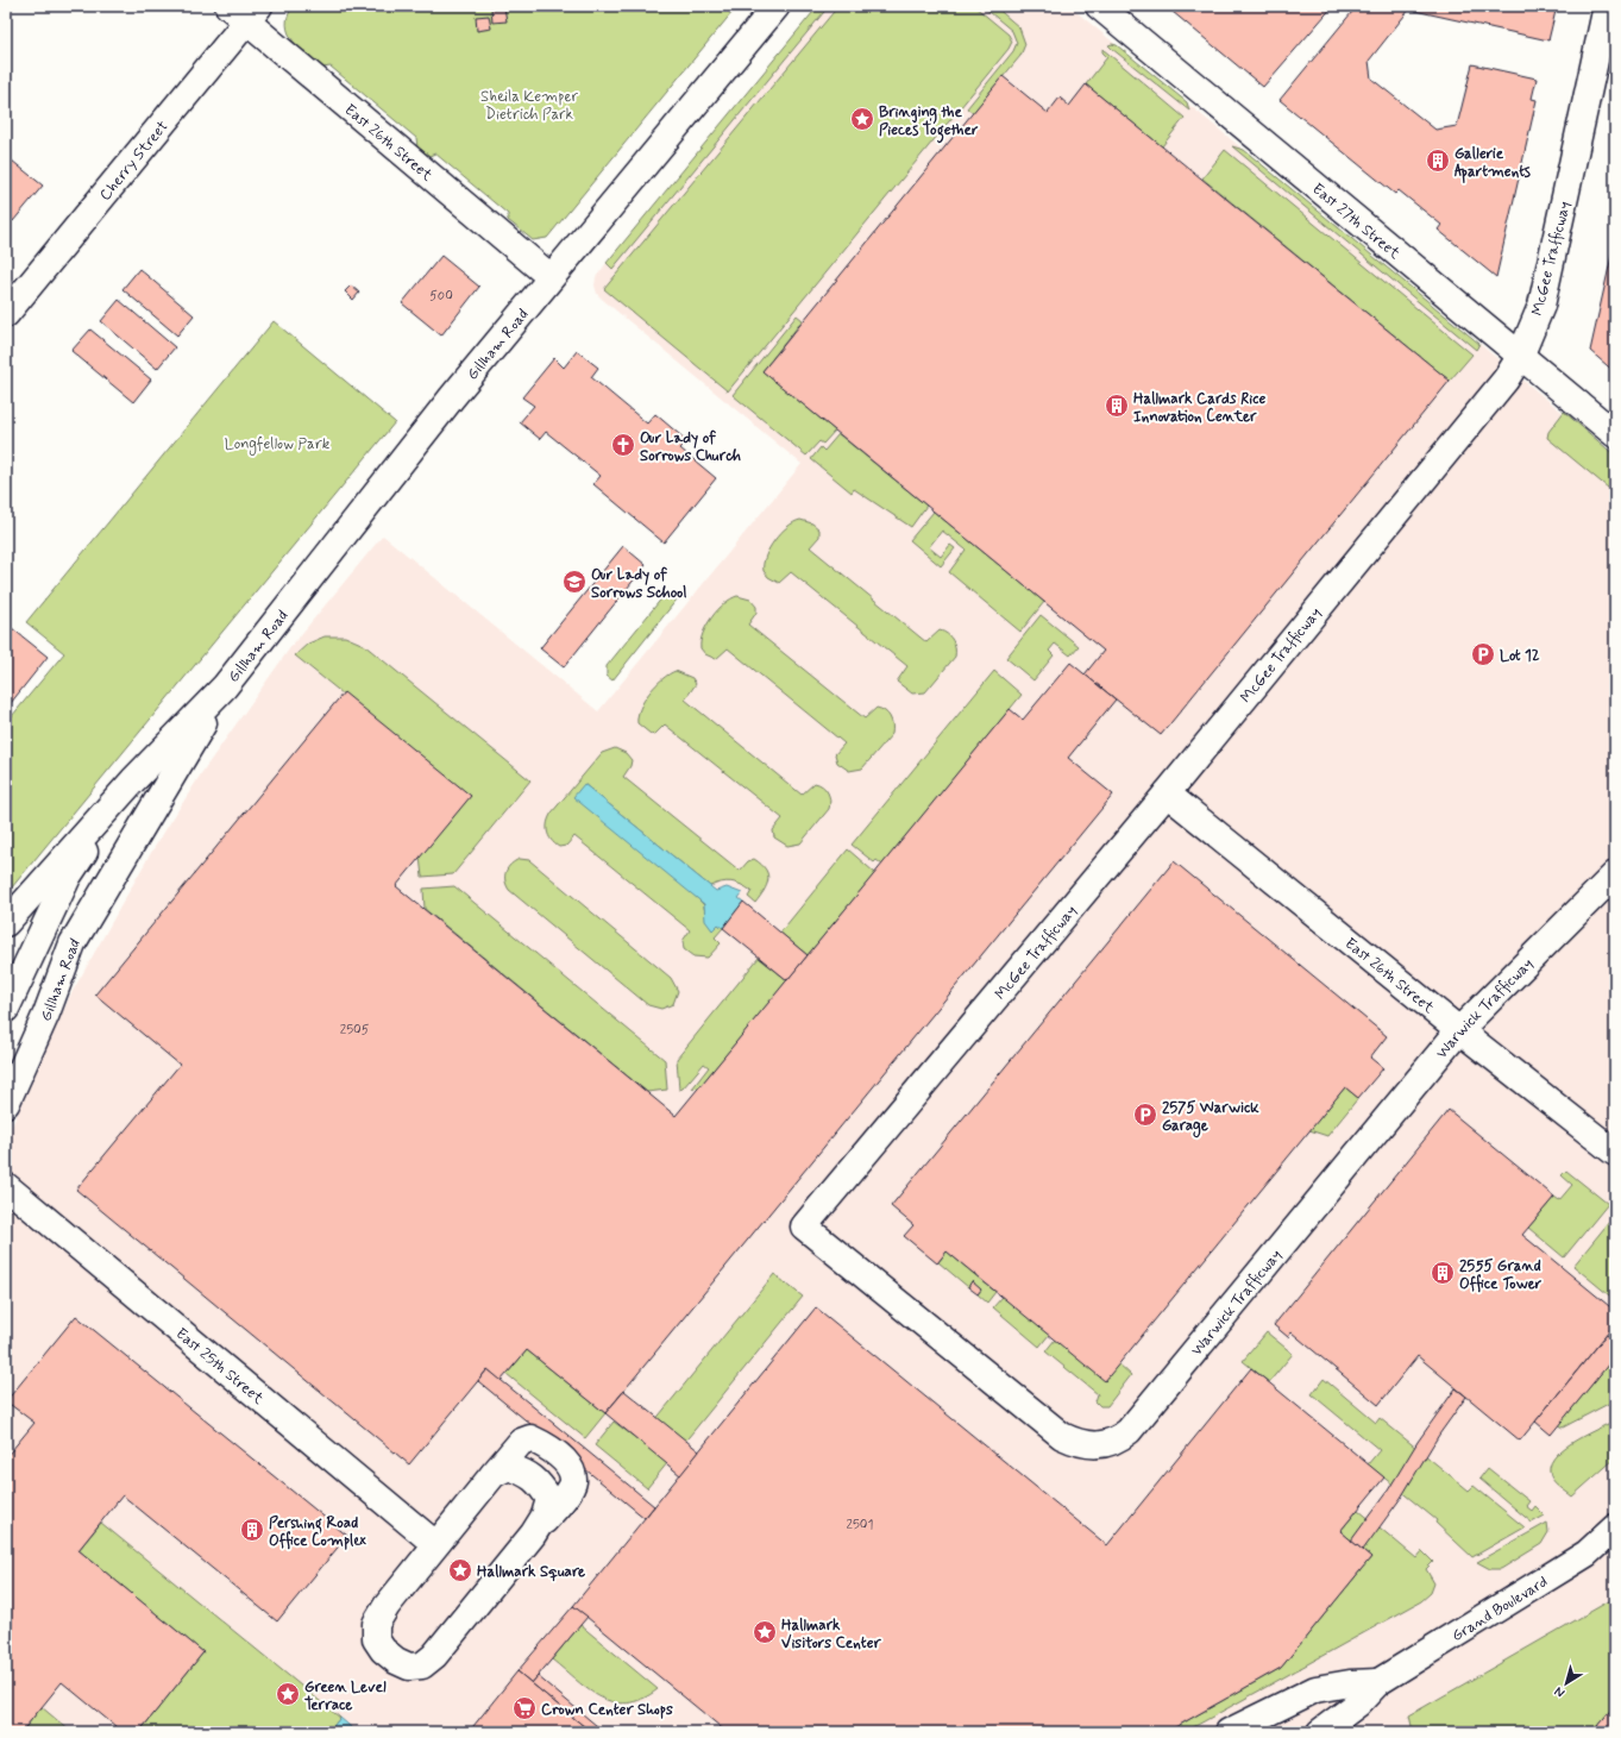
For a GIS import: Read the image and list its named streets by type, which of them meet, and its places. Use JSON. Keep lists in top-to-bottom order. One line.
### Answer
{"streets":{"street":["East 26th Street","Cherry Street","East 27th Street","McGee Trafficway","Gillham Road","Warwick Trafficway","East 25th Street","Grand Boulevard"]},"crossings":[["East 26th Street","Cherry Street"],["East 26th Street","McGee Trafficway"],["East 26th Street","Gillham Road"],["East 26th Street","Warwick Trafficway"],["East 27th Street","McGee Trafficway"],["McGee Trafficway","Warwick Trafficway"]],"parks":["Sheila Kemper Dietrich Park","Longfellow Park"],"places":{"place":["Bringing the Pieces Together","Hallmark Square","Hallmark Visitors Center","Green Level Terrace"],"building":["Gallerie Apartments","Hallmark Cards Rice Innovation Center","2555 Grand Office Tower","Pershing Road Office Complex"],"church":["Our Lady of Sorrows Church"],"school or university":["Our Lady of Sorrows School"],"parking":["Lot 12","2575 Warwick Garage"],"supermarket":["Crown Center Shops"]},"house_numbers":["500","2505","2501"],"north":"bottom left"}
